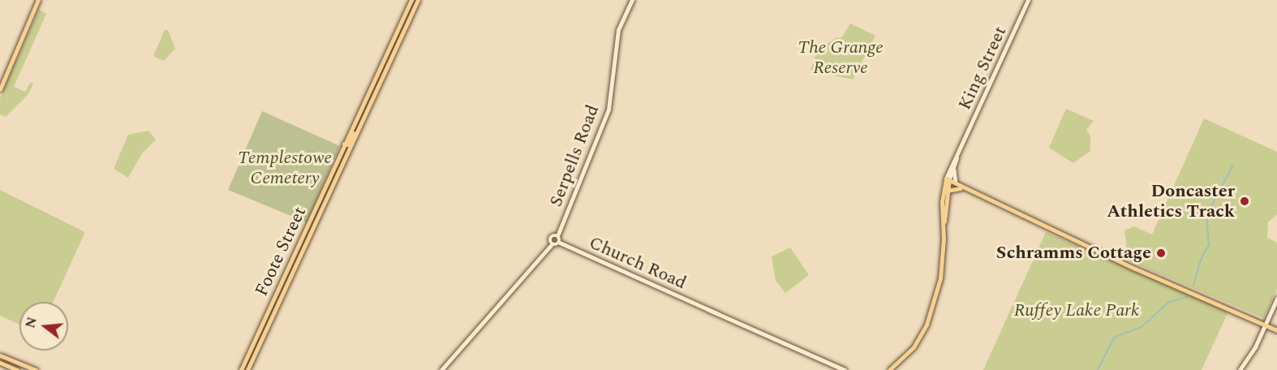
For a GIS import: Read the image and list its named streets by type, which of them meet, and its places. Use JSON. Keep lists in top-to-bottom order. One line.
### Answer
{"streets":{"main road":["King Street","Foote Street"],"street":["Serpells Road","Church Road"]},"parks":["The Grange Reserve","Templestowe Cemetery","Ruffey Lake Park"],"places":["Doncaster Athletics Track","Schramms Cottage"],"north":"left"}
